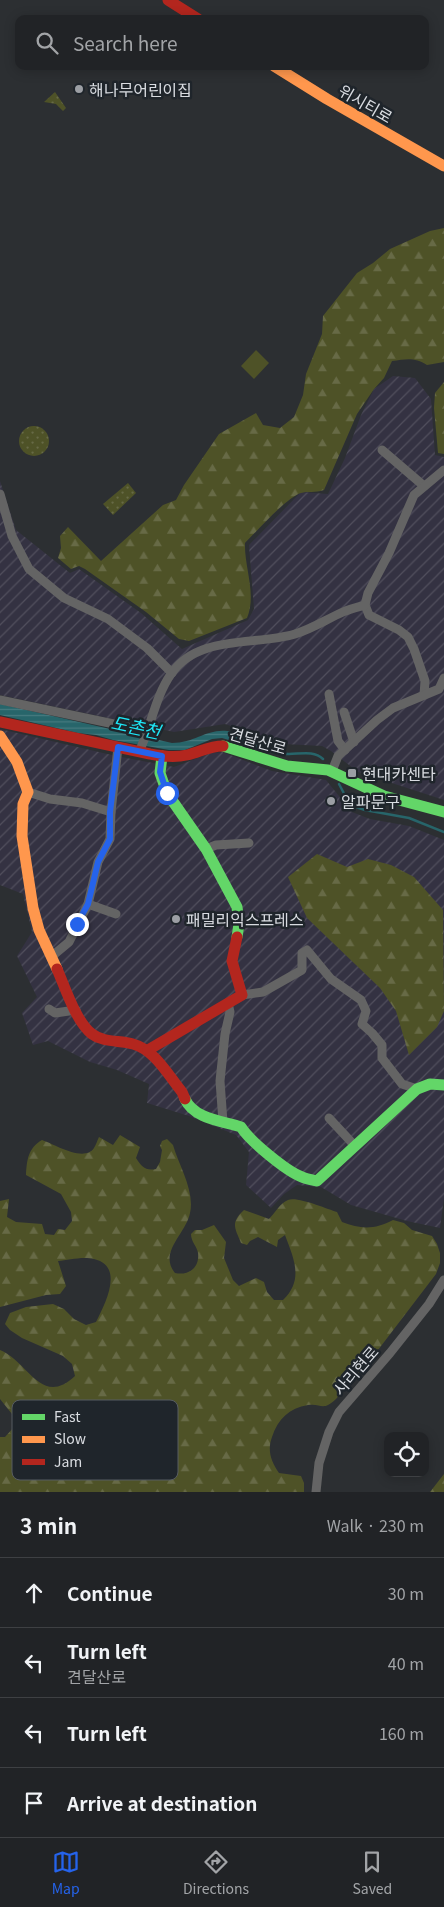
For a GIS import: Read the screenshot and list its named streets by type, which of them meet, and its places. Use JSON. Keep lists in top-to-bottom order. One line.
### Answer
{"streets":{"street":["위시티로","견달산로","사리현로"]},"water":["도촌천"],"places":{"other":["해나무어린이집","알파문구","패밀리익스프레스"],"transit":["현대카센타"]},"legend":["Fast","Slow","Jam"],"page":{"search":"Search here","heading":["3 min","Walk · 230 m"],"list":[["Continue","30 m"],["Turn left","견달산로","40 m"],["Turn left","160 m"],"Arrive at destination"],"nav":["Map","Directions","Saved"]}}
